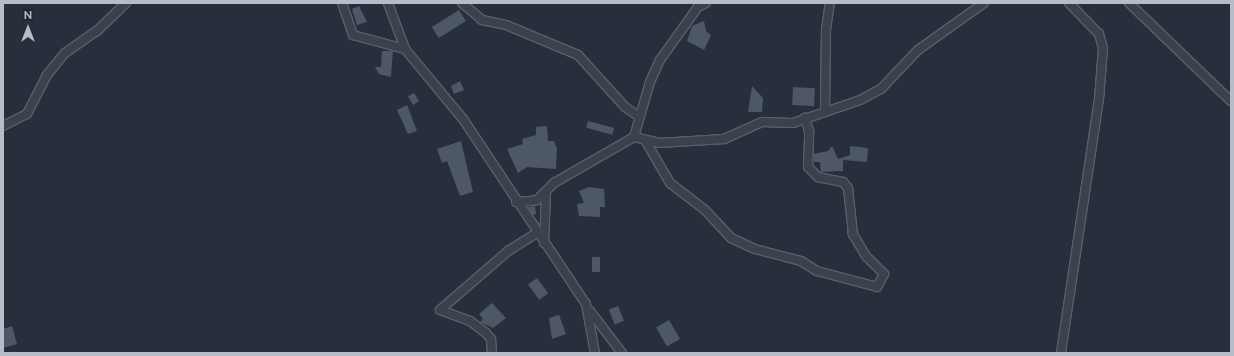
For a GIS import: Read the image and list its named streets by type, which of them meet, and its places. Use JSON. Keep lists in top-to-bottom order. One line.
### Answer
{"north":"top"}
